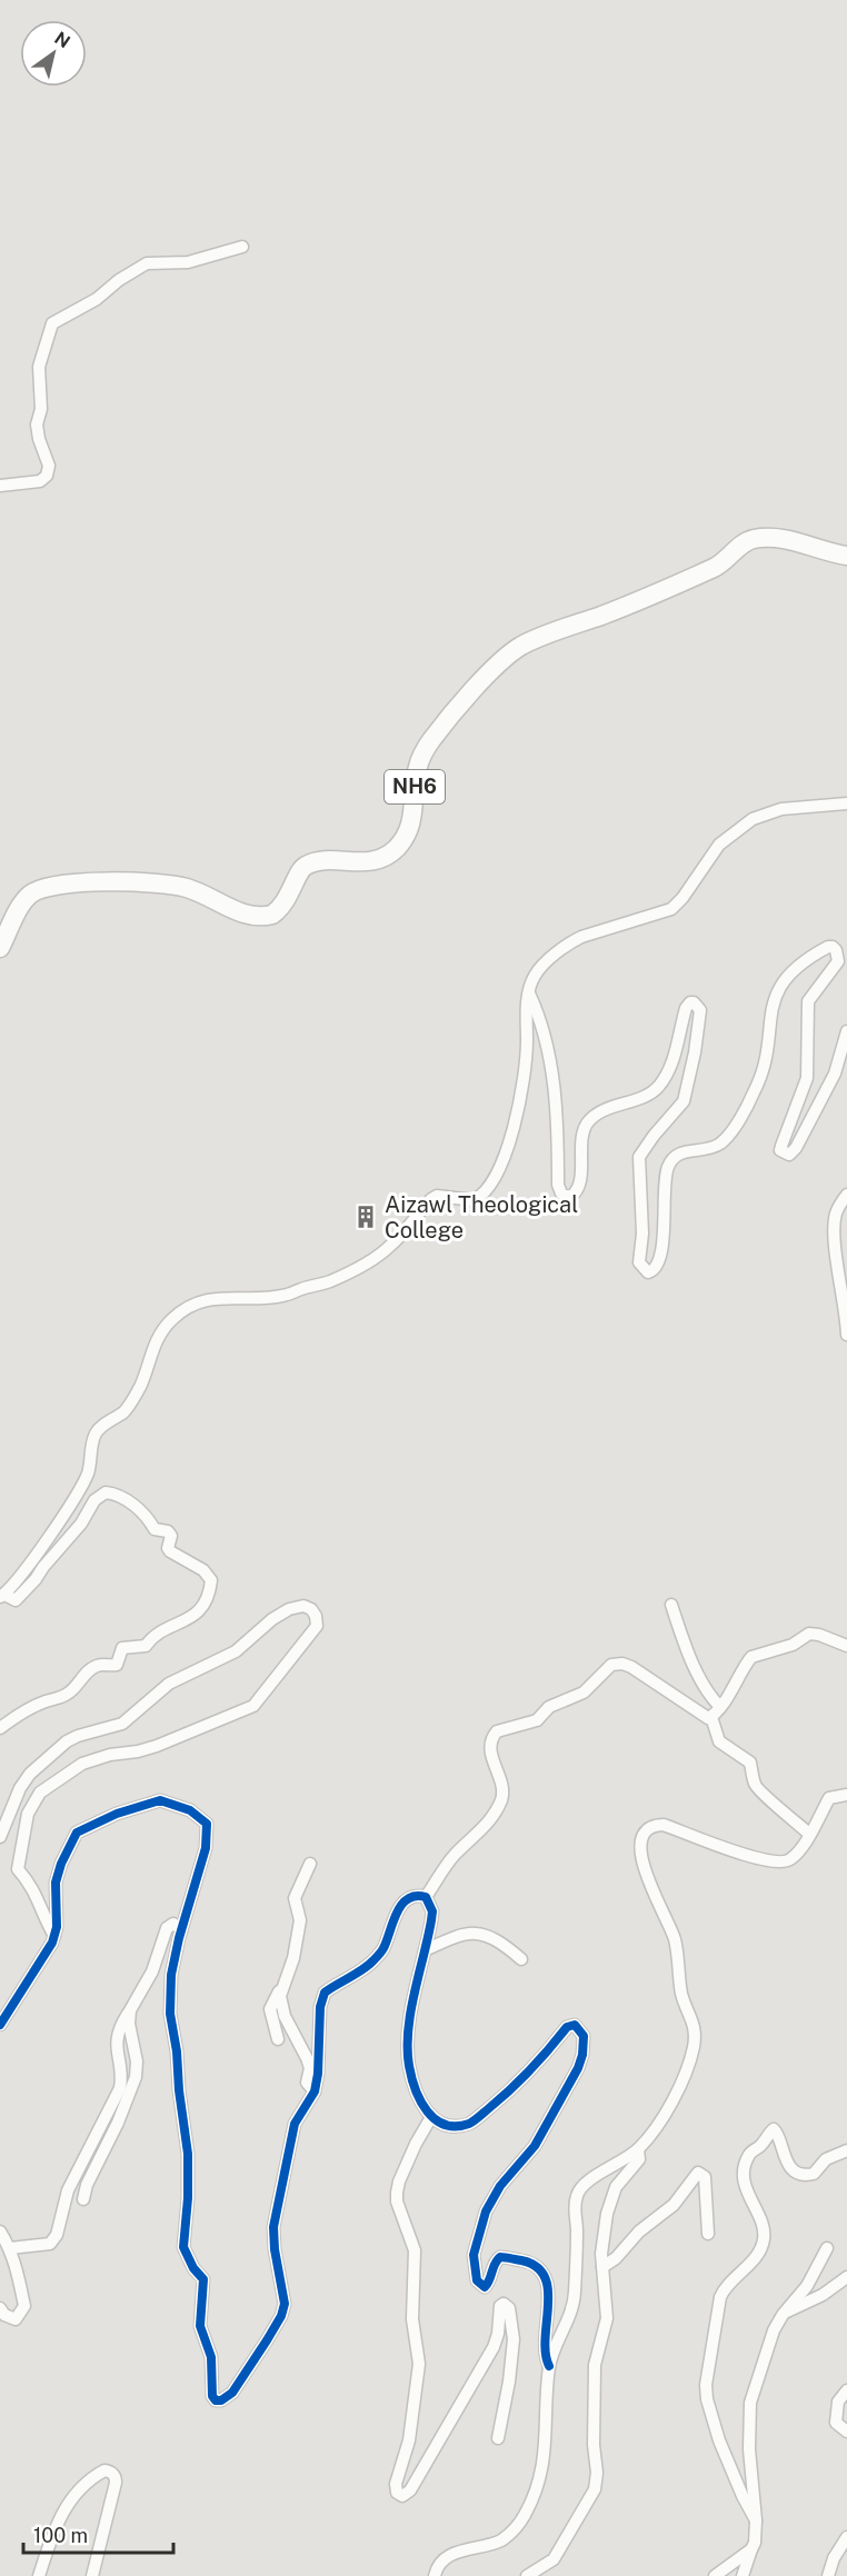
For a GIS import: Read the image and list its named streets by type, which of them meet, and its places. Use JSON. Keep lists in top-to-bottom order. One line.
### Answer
{"streets":{"highway":["NH6"]},"places":{"building":["Aizawl Theological College"]},"scale_bar":"100 m","north":"top right"}
